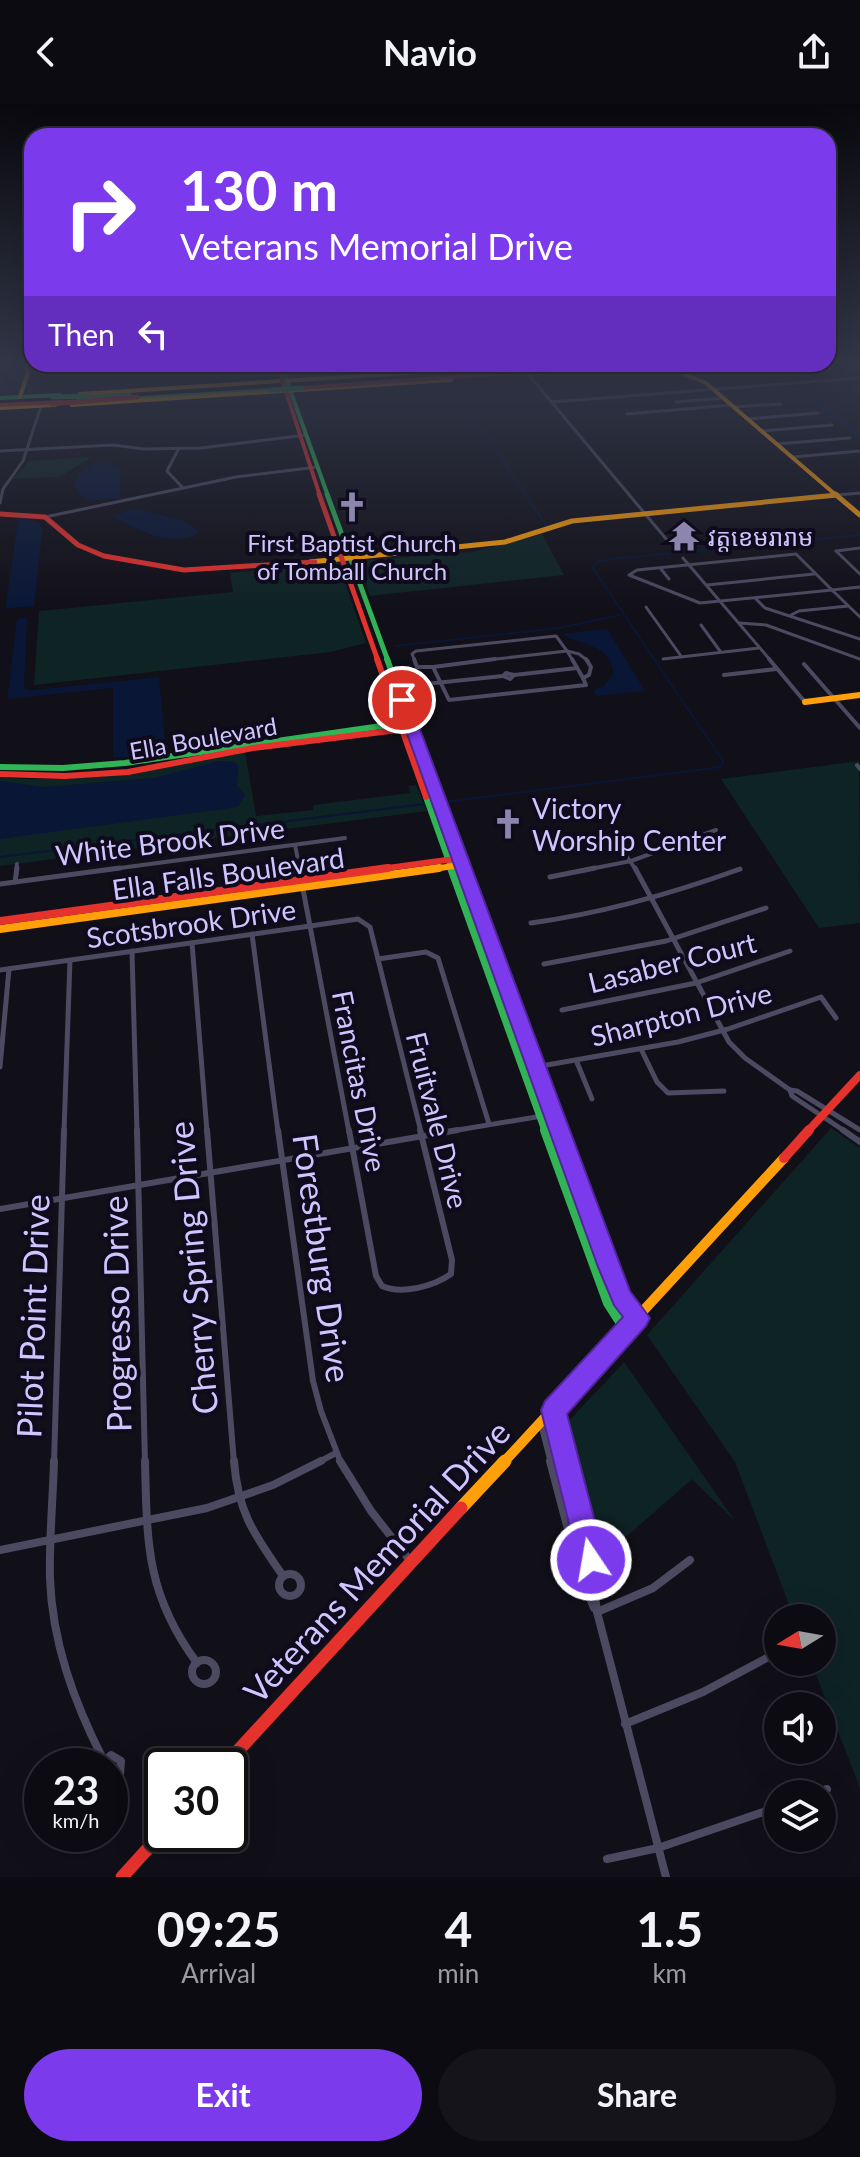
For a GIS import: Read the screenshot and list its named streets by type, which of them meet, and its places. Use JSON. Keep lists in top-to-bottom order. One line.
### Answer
{"streets":{"main road":["Ella Boulevard","Ella Falls Boulevard","Veterans Memorial Drive"],"street":["White Brook Drive","Scotsbrook Drive","Lasaber Court","Sharpton Drive","Francitas Drive","Fruitvale Drive","Forestburg Drive","Cherry Spring Drive","Progresso Drive","Pilot Point Drive"]},"crossings":[["White Brook Drive","Francitas Drive"],["Ella Falls Boulevard","Francitas Drive"],["Scotsbrook Drive","Francitas Drive"],["Scotsbrook Drive","Fruitvale Drive"],["Scotsbrook Drive","Forestburg Drive"],["Scotsbrook Drive","Cherry Spring Drive"],["Scotsbrook Drive","Progresso Drive"],["Scotsbrook Drive","Pilot Point Drive"],["Francitas Drive","Fruitvale Drive"],["Forestburg Drive","Veterans Memorial Drive"]],"places":{"church":["First Baptist Church of Tomball Church","Victory Worship Center"],"temple":["វត្តខេមរារាម"]},"north":"left","page":{"header":"Navio","turn":["130 m","Veterans Memorial Drive"],"then":"Then","speed":"23 km/h","limit":"30","eta":["09:25","Arrival","4","min","1.5","km"],"buttons":["Exit","Share"]}}
